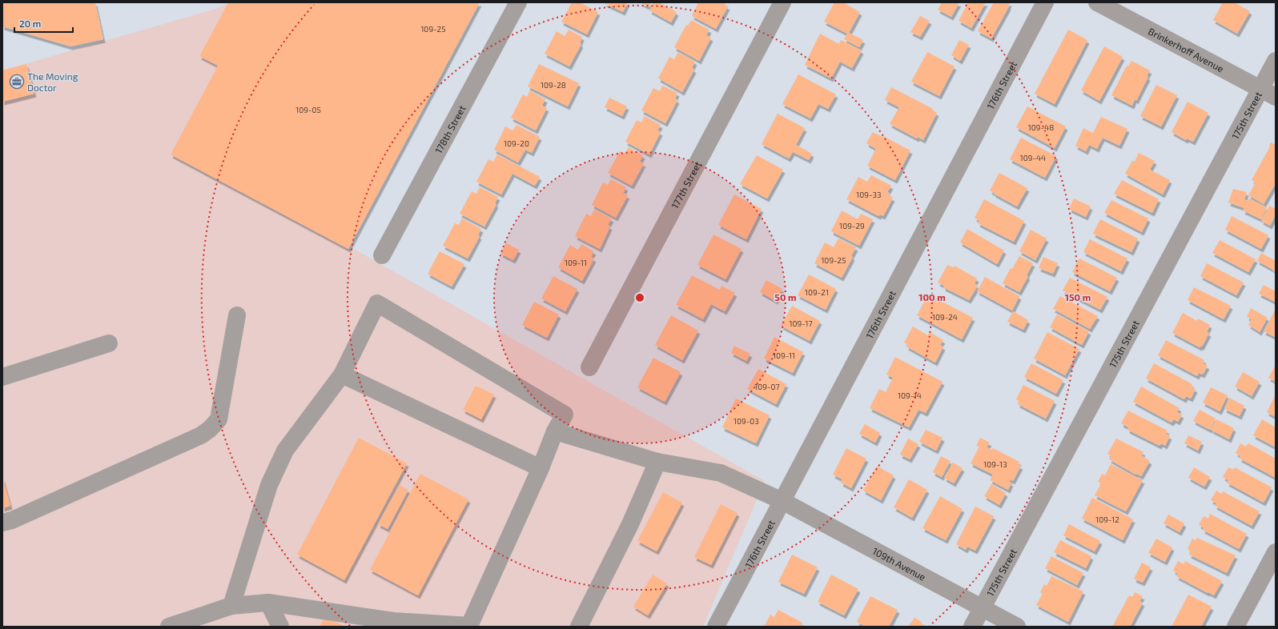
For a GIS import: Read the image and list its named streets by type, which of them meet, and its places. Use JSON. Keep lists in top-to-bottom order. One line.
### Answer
{"streets":{"street":["Brinkerhoff Avenue","176th Street","175th Street","178th Street","177th Street","109th Avenue"]},"crossings":[["Brinkerhoff Avenue","175th Street"],["176th Street","109th Avenue"],["175th Street","109th Avenue"]],"places":{"office":["The Moving Doctor"]},"house_numbers":["109-25","109-28","109-05","109-48","109-20","109-44","109-33","109-29","109-25","109-11","109-21","109-24","109-17","109-11","109-07","109-14","109-03","109-13","109-12"],"scale_bar":"20 m","rings":["50 m","100 m","150 m"]}
